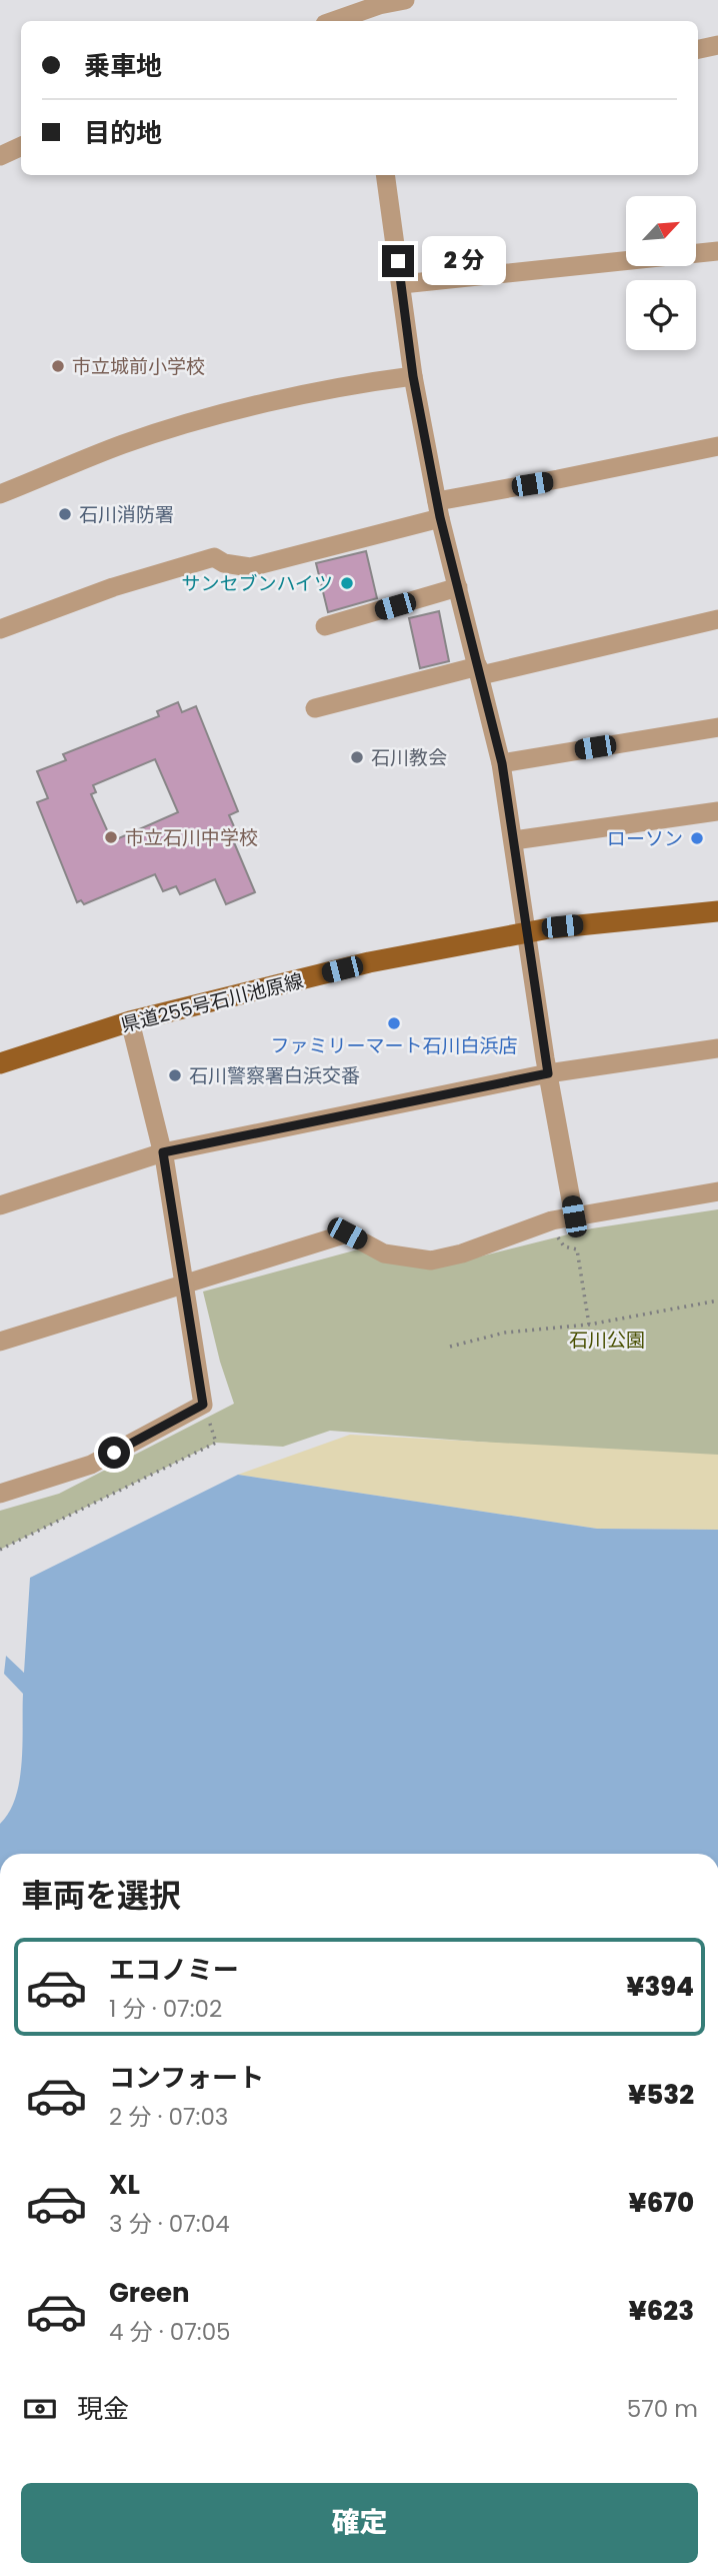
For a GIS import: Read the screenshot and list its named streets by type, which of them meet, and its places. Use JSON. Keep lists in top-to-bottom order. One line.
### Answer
{"streets":{"main road":["県道255号石川池原線"]},"parks":["石川公園"],"places":["市立城前小学校","石川消防署","サンセブンハイツ","石川教会","市立石川中学校","ローソン","ファミリーマート石川白浜店","石川警察署白浜交番"],"north":"top right","page":{"banner":["乗車地","目的地"],"bubble":"2 分","heading":"車両を選択","list":[{"name":"エコノミー","note":"1 分 · 07:02","value":"¥394"},{"name":"コンフォート","note":"2 分 · 07:03","value":"¥532"},{"name":"XL","note":"3 分 · 07:04","value":"¥670"},{"name":"Green","note":"4 分 · 07:05","value":"¥623"}],"pay":["現金","570 m"],"buttons":"確定"}}
